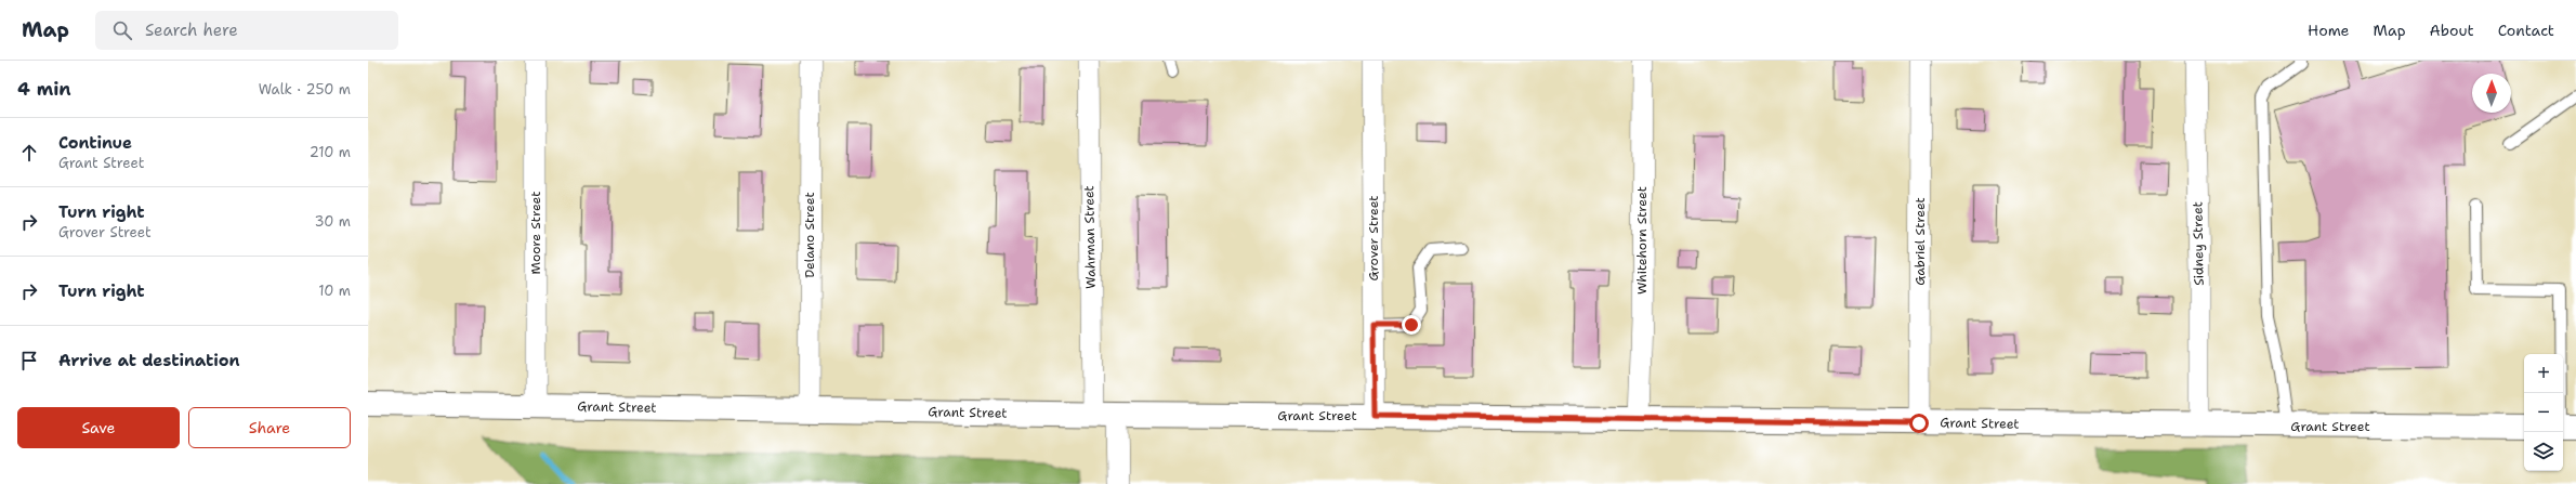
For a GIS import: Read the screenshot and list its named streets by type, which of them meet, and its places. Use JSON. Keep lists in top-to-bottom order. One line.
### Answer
{"streets":{"street":["Moore Street","Delano Street","Wahrman Street","Grover Street","Whitehorn Street","Gabriel Street","Sidney Street","Grant Street"]},"crossings":[["Moore Street","Grant Street"],["Delano Street","Grant Street"],["Wahrman Street","Grant Street"],["Grover Street","Grant Street"],["Whitehorn Street","Grant Street"],["Gabriel Street","Grant Street"],["Sidney Street","Grant Street"]],"north":"top","page":{"header":"Map","search":"Search here","nav":["Home","Map","About","Contact"],"heading":["4 min","Walk · 250 m"],"list":[["Continue","Grant Street","210 m"],["Turn right","Grover Street","30 m"],["Turn right","10 m"],"Arrive at destination"],"map_buttons":["+","−"],"buttons":["Save","Share"]}}
